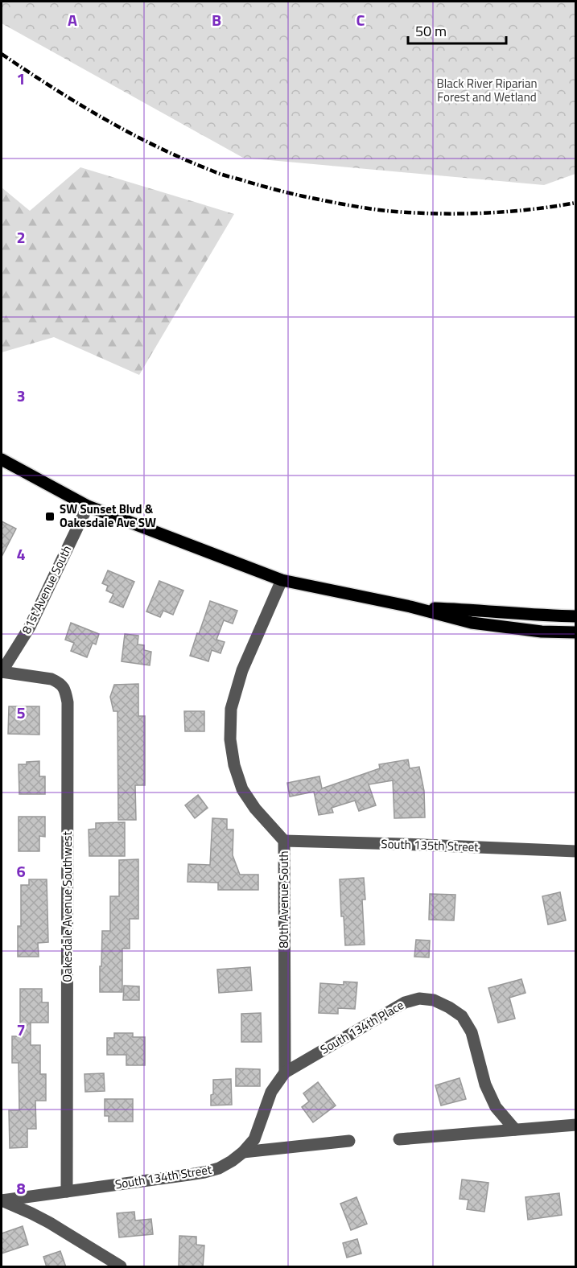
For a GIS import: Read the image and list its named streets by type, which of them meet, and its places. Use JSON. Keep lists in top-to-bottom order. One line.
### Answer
{"streets":{"street":["81st Avenue South","South 135th Street","80th Avenue South","Oakesdale Avenue Southwest","South 134th Place","South 134th Street"]},"crossings":[["81st Avenue South","Oakesdale Avenue Southwest"],["South 135th Street","80th Avenue South"],["80th Avenue South","South 134th Place"],["Oakesdale Avenue Southwest","South 134th Street"],["South 134th Place","South 134th Street"]],"parks":["Black River Riparian Forest and Wetland"],"places":{"transit":["SW Sunset Blvd & Oakesdale Ave SW"]},"scale_bar":"50 m","grid":{"columns":["A","B","C"],"rows":["1","2","3","4","5","6","7","8"]}}
